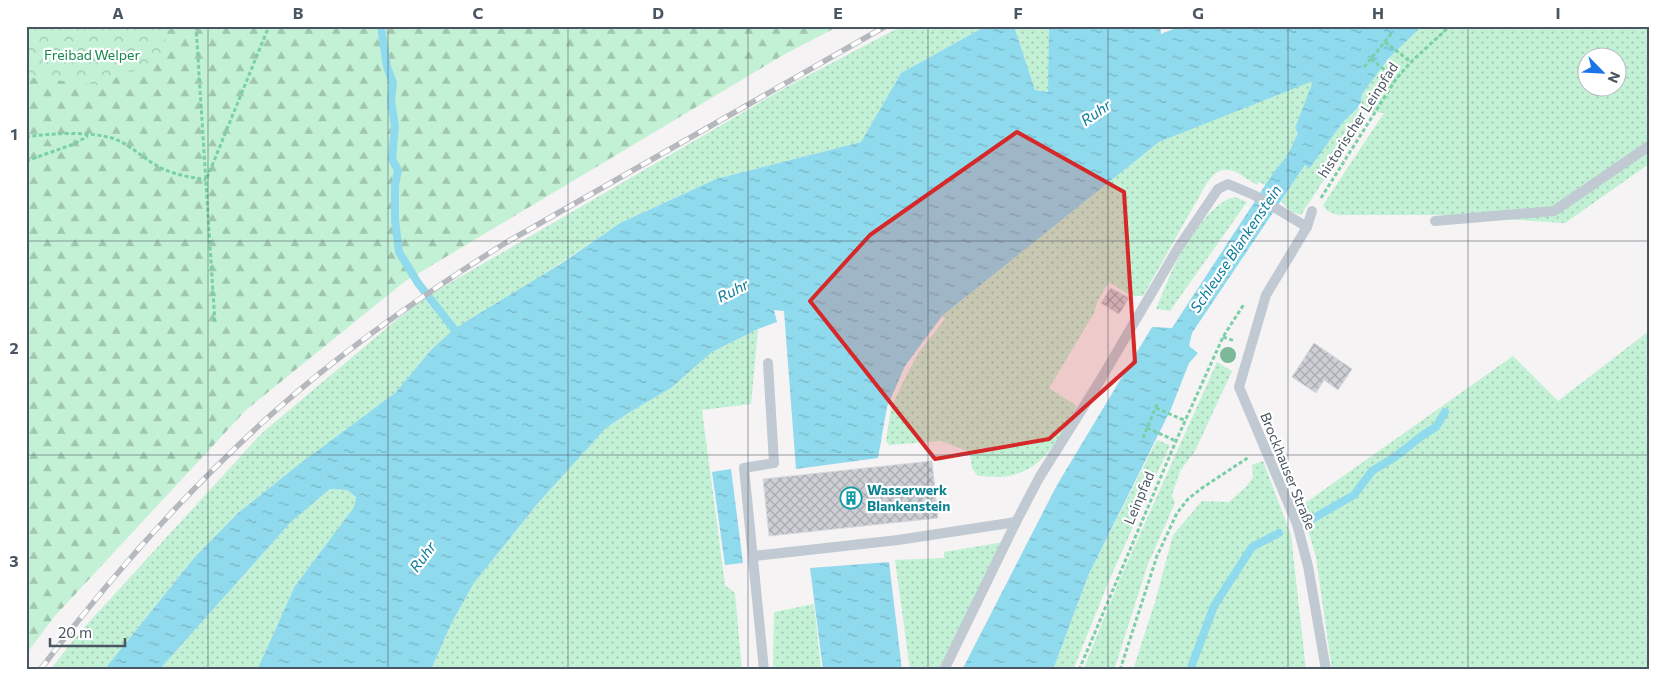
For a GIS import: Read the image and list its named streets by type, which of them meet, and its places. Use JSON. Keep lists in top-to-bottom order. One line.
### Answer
{"streets":{"lane":["Brockhauser Straße"],"path":["historischer Leinpfad","Leinpfad"]},"crossings":[["historischer Leinpfad","Brockhauser Straße"]],"water":["Ruhr","Schleuse Blankenstein"],"parks":["Freibad Welper"],"places":{"building":["Wasserwerk Blankenstein"]},"scale_bar":"20 m","north":"bottom right","grid":{"columns":["A","B","C","D","E","F","G","H","I"],"rows":["1","2","3"]}}
